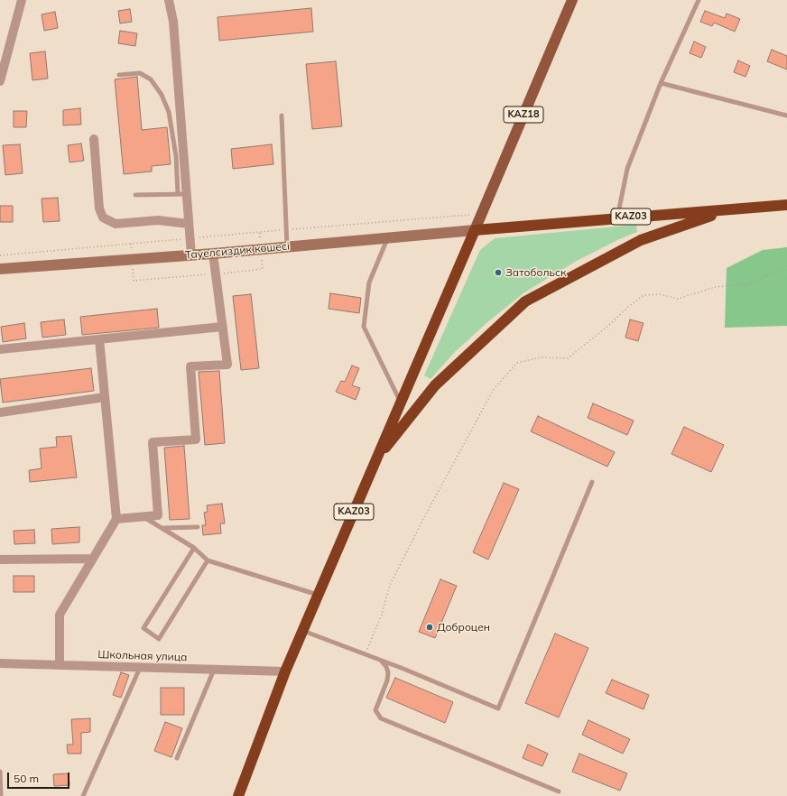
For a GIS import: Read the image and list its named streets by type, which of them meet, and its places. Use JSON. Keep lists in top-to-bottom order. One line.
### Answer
{"streets":{"highway":["KАZ03"],"main road":["KAZ18"],"street":["Тауелсиздик көшесі","Школьная улица"]},"crossings":[["KAZ18","KАZ03"],["KAZ18","Тауелсиздик көшесі"],["KАZ03","Тауелсиздик көшесі"],["KАZ03","Школьная улица"]],"places":["Затобольск","Доброцен"],"scale_bar":"50 m"}
